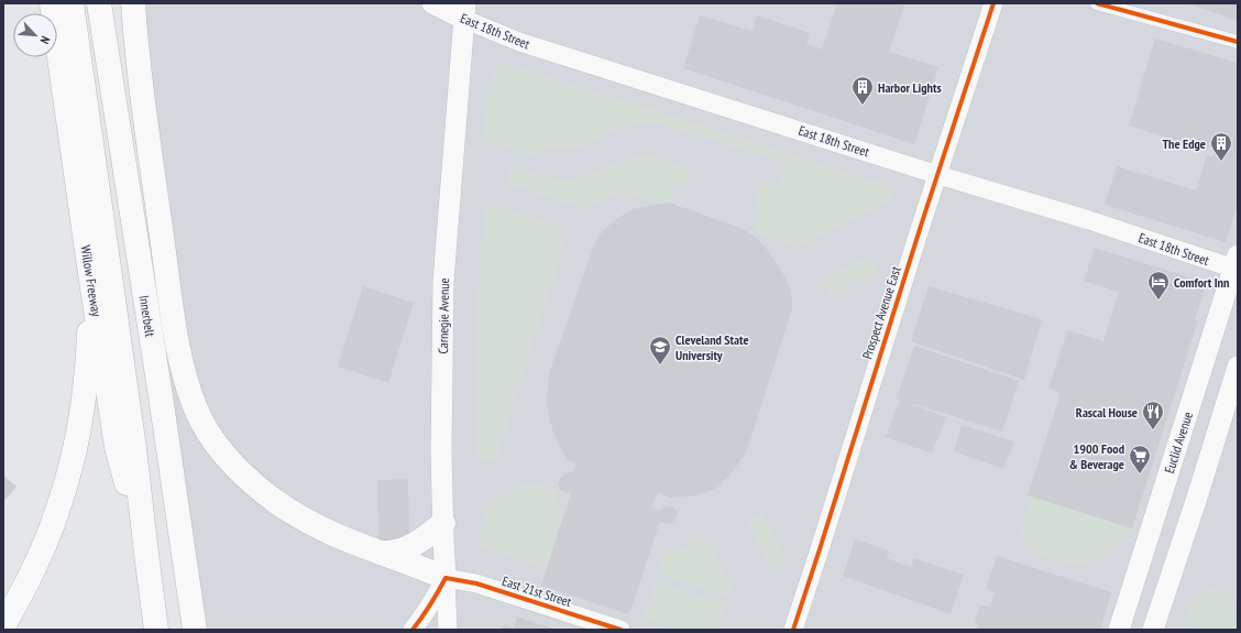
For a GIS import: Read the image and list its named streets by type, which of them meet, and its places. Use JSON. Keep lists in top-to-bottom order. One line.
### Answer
{"streets":{"highway":["Willow Freeway","Innerbelt"],"main road":["East 18th Street","Carnegie Avenue","Euclid Avenue"],"street":["Prospect Avenue East","East 21st Street"]},"crossings":[["East 18th Street","Prospect Avenue East"],["East 18th Street","Carnegie Avenue"],["East 18th Street","Euclid Avenue"],["Carnegie Avenue","East 21st Street"]],"places":{"building":["Harbor Lights","The Edge"],"hotel":["Comfort Inn"],"school or university":["Cleveland State University"],"restaurant":["Rascal House"],"supermarket":["1900 Food & Beverage"]},"north":"bottom right"}
